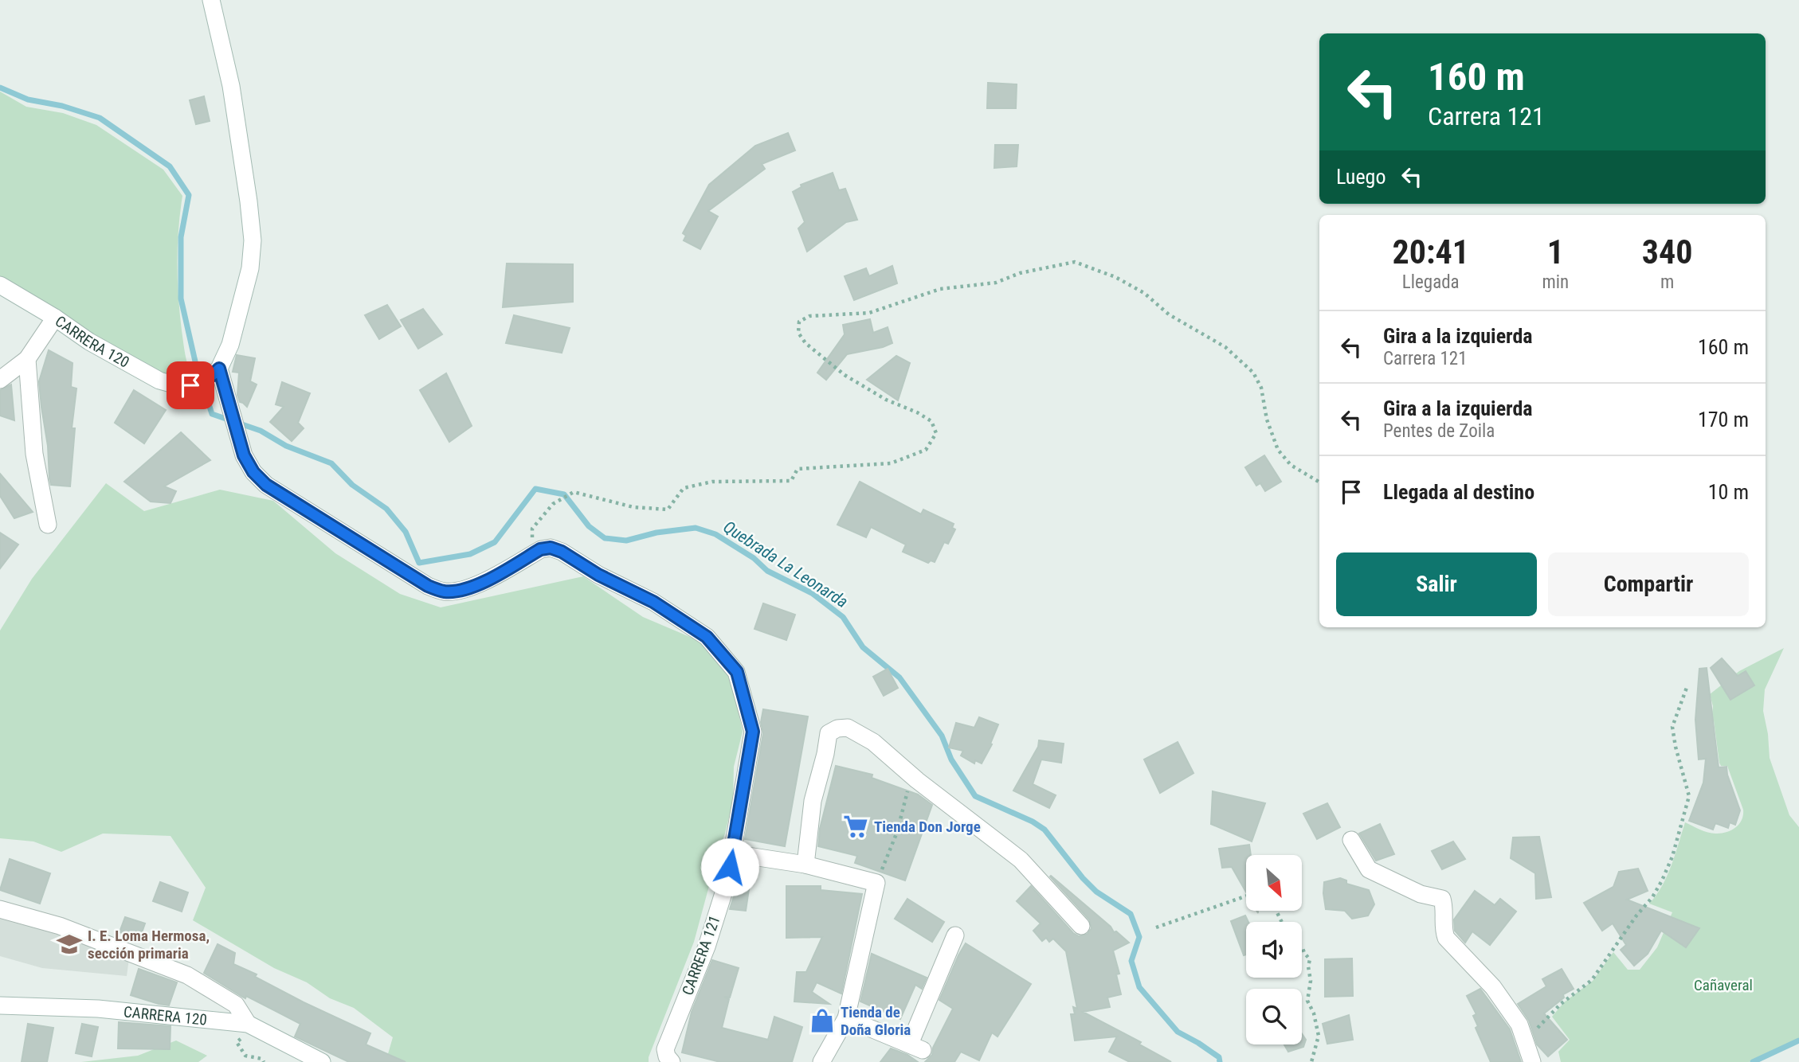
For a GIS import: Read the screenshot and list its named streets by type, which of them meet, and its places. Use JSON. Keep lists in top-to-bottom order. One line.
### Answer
{"streets":{"street":["CARRERA 120","CARRERA 121"]},"crossings":[["CARRERA 120","CARRERA 121"]],"water":["Quebrada La Leonarda"],"parks":["Cañaveral"],"places":{"supermarket":["Tienda Don Jorge"],"school or university":["I. E. Loma Hermosa, sección primaria"],"shop":["Tienda de Doña Gloria"]},"north":"bottom right","page":{"turn":["160 m","Carrera 121"],"then":"Luego","eta":["20:41","Llegada","1","min","340","m"],"list":[{"name":"Gira a la izquierda","note":"Carrera 121","value":"160 m"},{"name":"Gira a la izquierda","note":"Pentes de Zoila","value":"170 m"},{"name":"Llegada al destino","value":"10 m"}],"buttons":["Salir","Compartir"]}}
